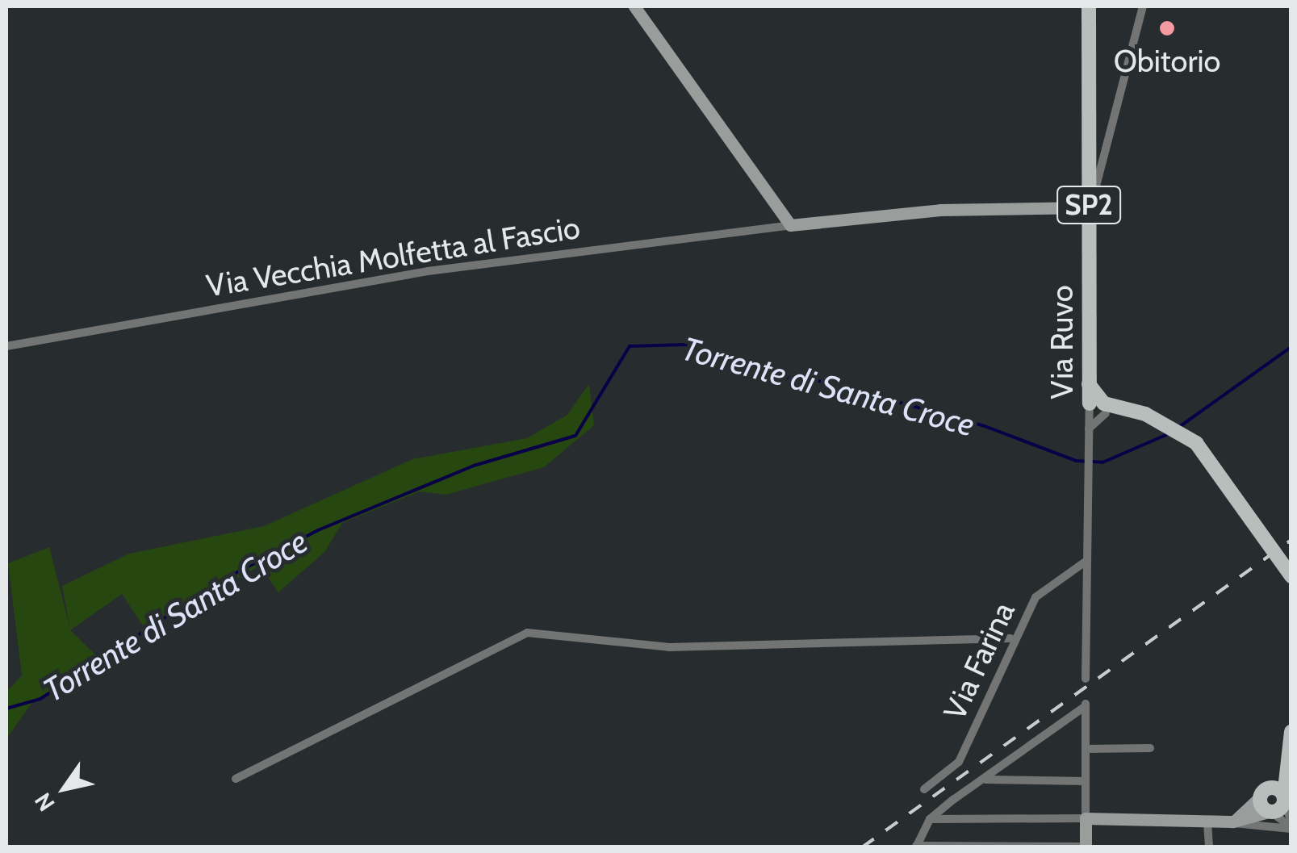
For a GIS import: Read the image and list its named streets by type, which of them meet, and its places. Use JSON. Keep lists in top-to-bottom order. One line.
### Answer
{"streets":{"main road":["SP2","Via Ruvo"],"street":["Via Vecchia Molfetta al Fascio","Via Farina"]},"crossings":[["Via Ruvo","Via Farina"]],"water":["Torrente di Santa Croce"],"places":["Obitorio"],"north":"bottom left"}
